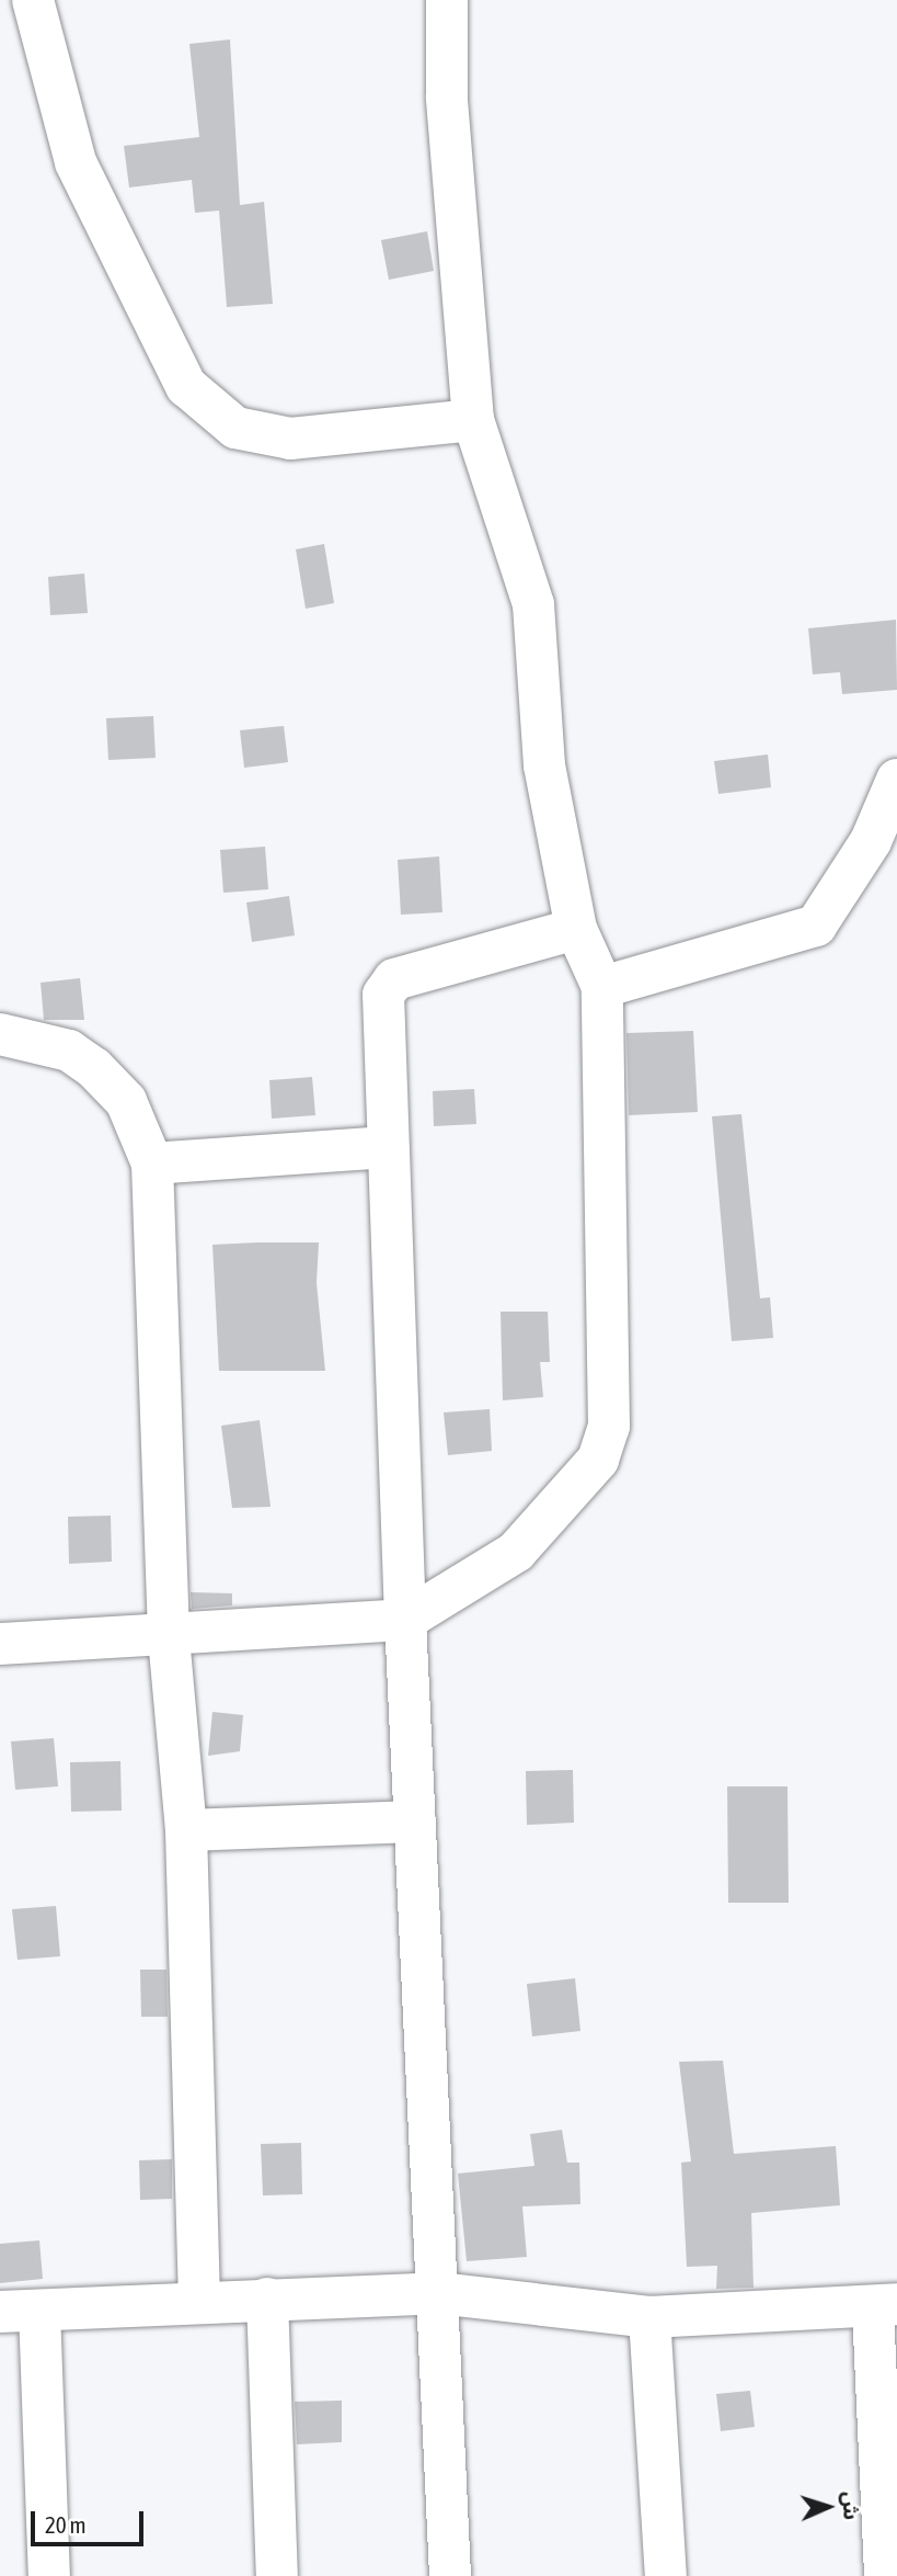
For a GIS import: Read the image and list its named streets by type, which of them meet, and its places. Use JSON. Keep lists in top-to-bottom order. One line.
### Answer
{"scale_bar":"20 m","north":"right"}
